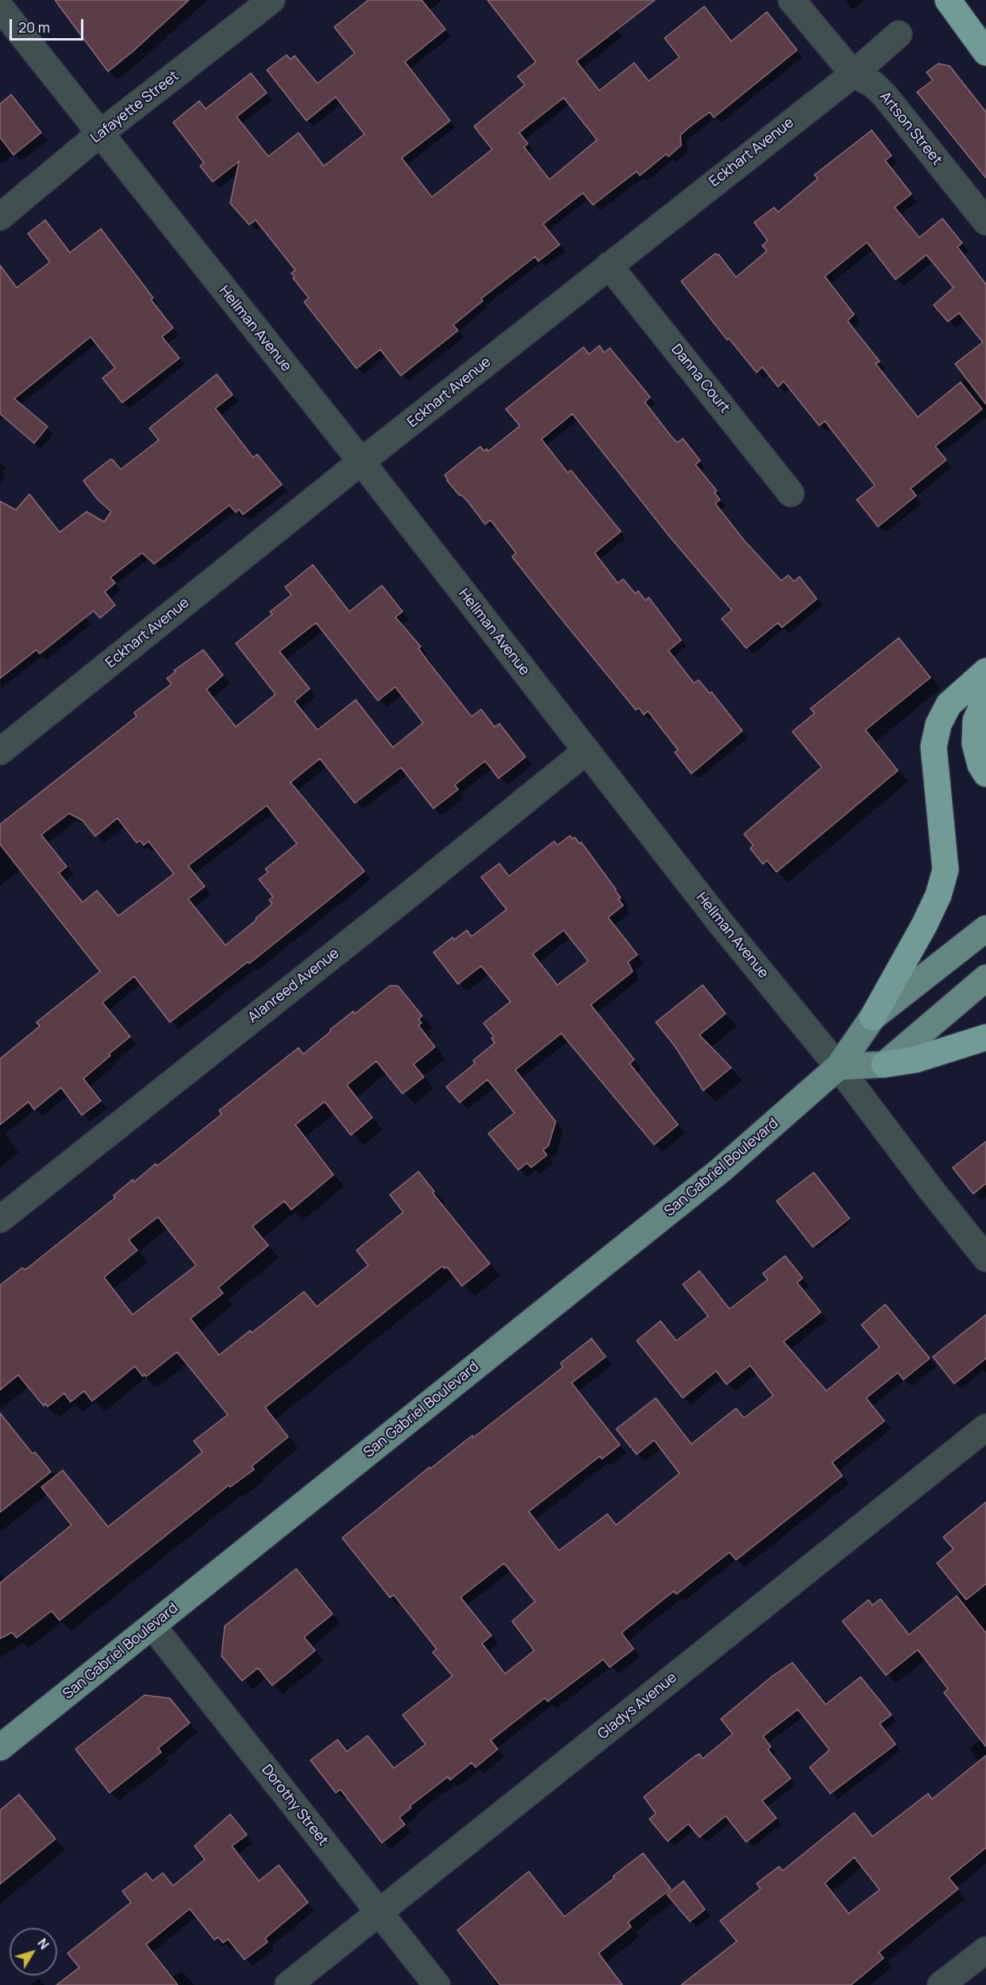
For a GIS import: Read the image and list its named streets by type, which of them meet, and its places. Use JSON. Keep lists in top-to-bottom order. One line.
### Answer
{"streets":{"main road":["San Gabriel Boulevard"],"street":["Lafayette Street","Artson Street","Eckhart Avenue","Hellman Avenue","Danna Court","Alanreed Avenue","Gladys Avenue","Dorothy Street"]},"crossings":[["Lafayette Street","Hellman Avenue"],["Artson Street","Eckhart Avenue"],["Eckhart Avenue","Hellman Avenue"],["Eckhart Avenue","Danna Court"],["Hellman Avenue","Alanreed Avenue"],["Hellman Avenue","San Gabriel Boulevard"],["San Gabriel Boulevard","Dorothy Street"],["Gladys Avenue","Dorothy Street"]],"scale_bar":"20 m","north":"top right"}
